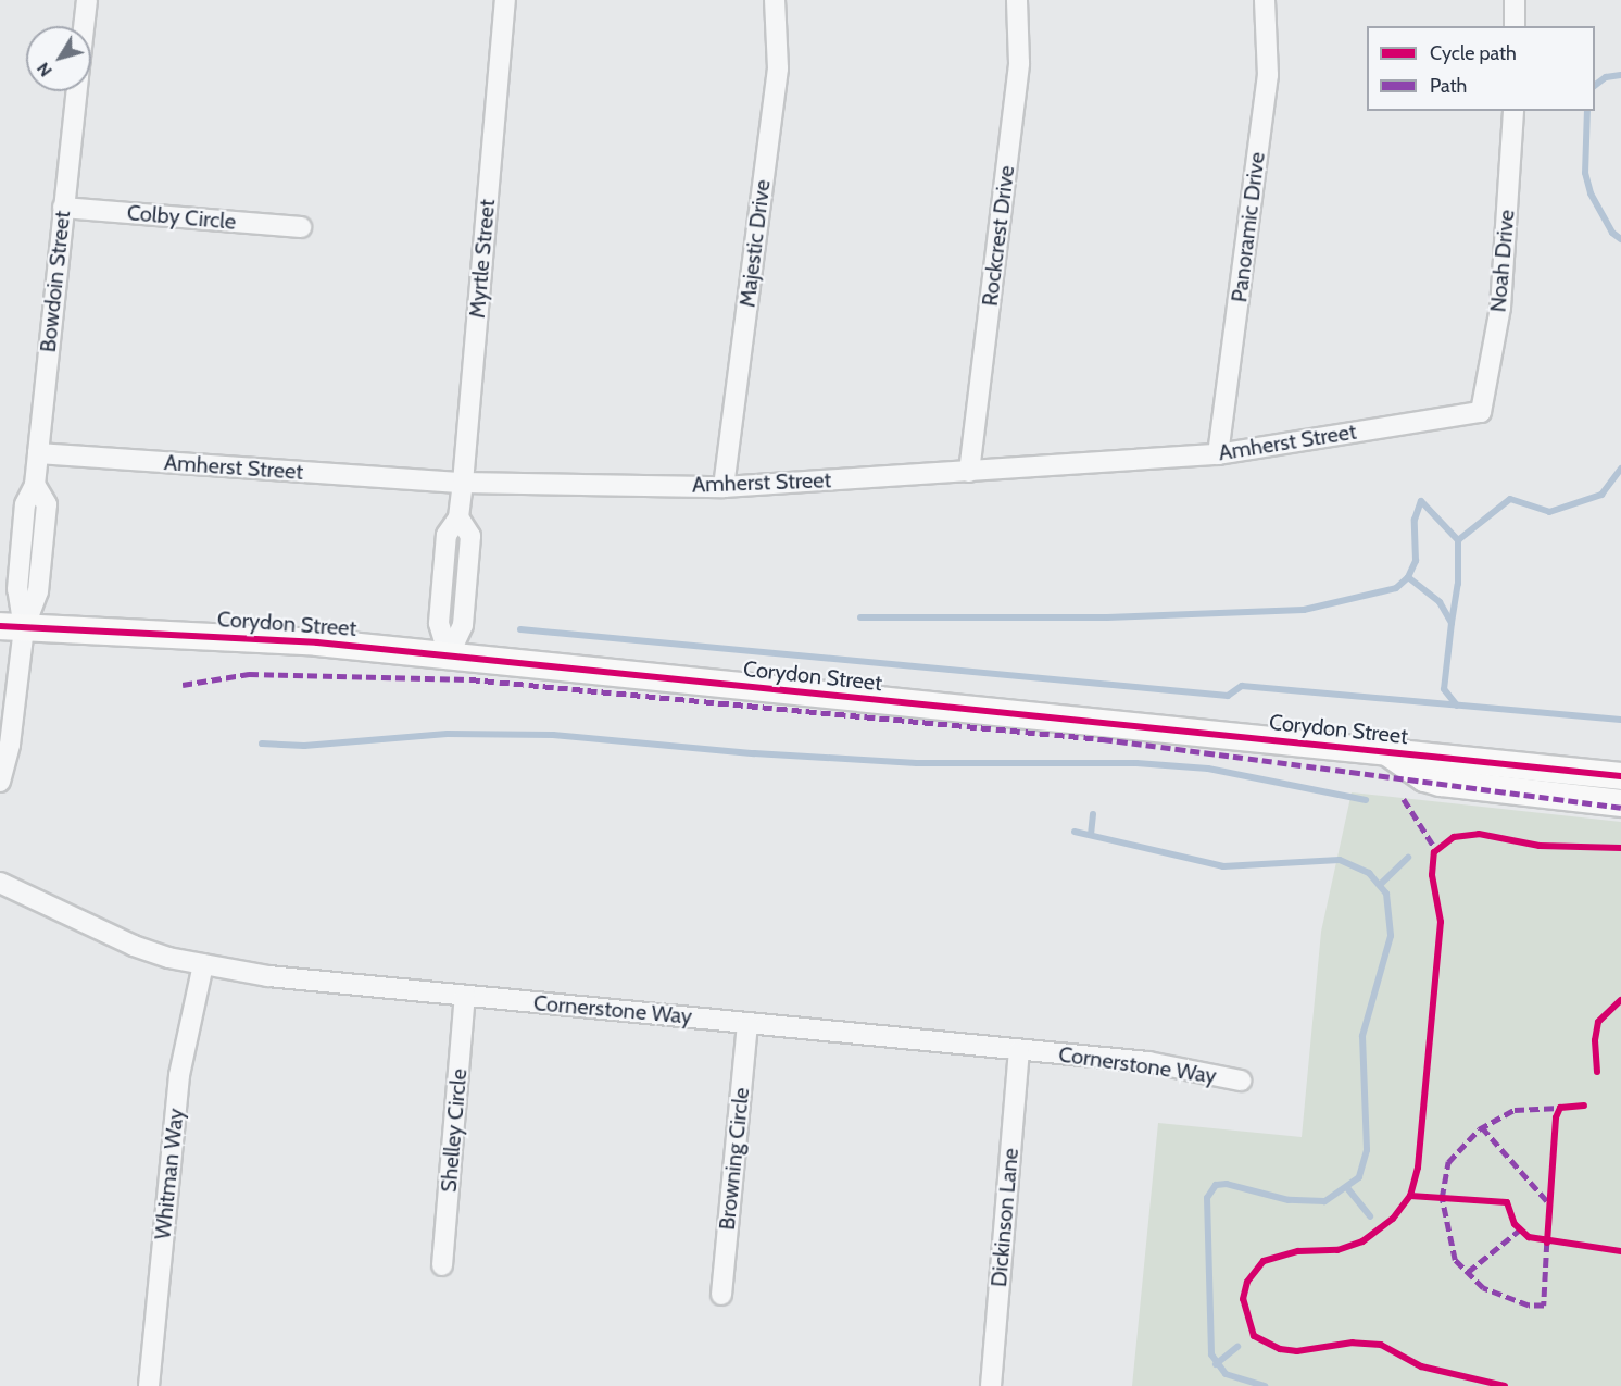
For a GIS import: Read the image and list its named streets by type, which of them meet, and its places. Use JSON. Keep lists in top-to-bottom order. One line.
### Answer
{"streets":{"main road":["Corydon Street"],"street":["Colby Circle","Panoramic Drive","Rockcrest Drive","Majestic Drive","Myrtle Street","Noah Drive","Bowdoin Street","Amherst Street","Cornerstone Way","Shelley Circle","Browning Circle","Whitman Way","Dickinson Lane"]},"crossings":[["Colby Circle","Bowdoin Street"],["Panoramic Drive","Amherst Street"],["Rockcrest Drive","Amherst Street"],["Majestic Drive","Amherst Street"],["Myrtle Street","Amherst Street"],["Myrtle Street","Corydon Street"],["Noah Drive","Amherst Street"],["Bowdoin Street","Amherst Street"],["Bowdoin Street","Corydon Street"],["Cornerstone Way","Shelley Circle"],["Cornerstone Way","Browning Circle"],["Cornerstone Way","Whitman Way"],["Cornerstone Way","Dickinson Lane"]],"legend":["Cycle path","Path"],"north":"bottom left"}
